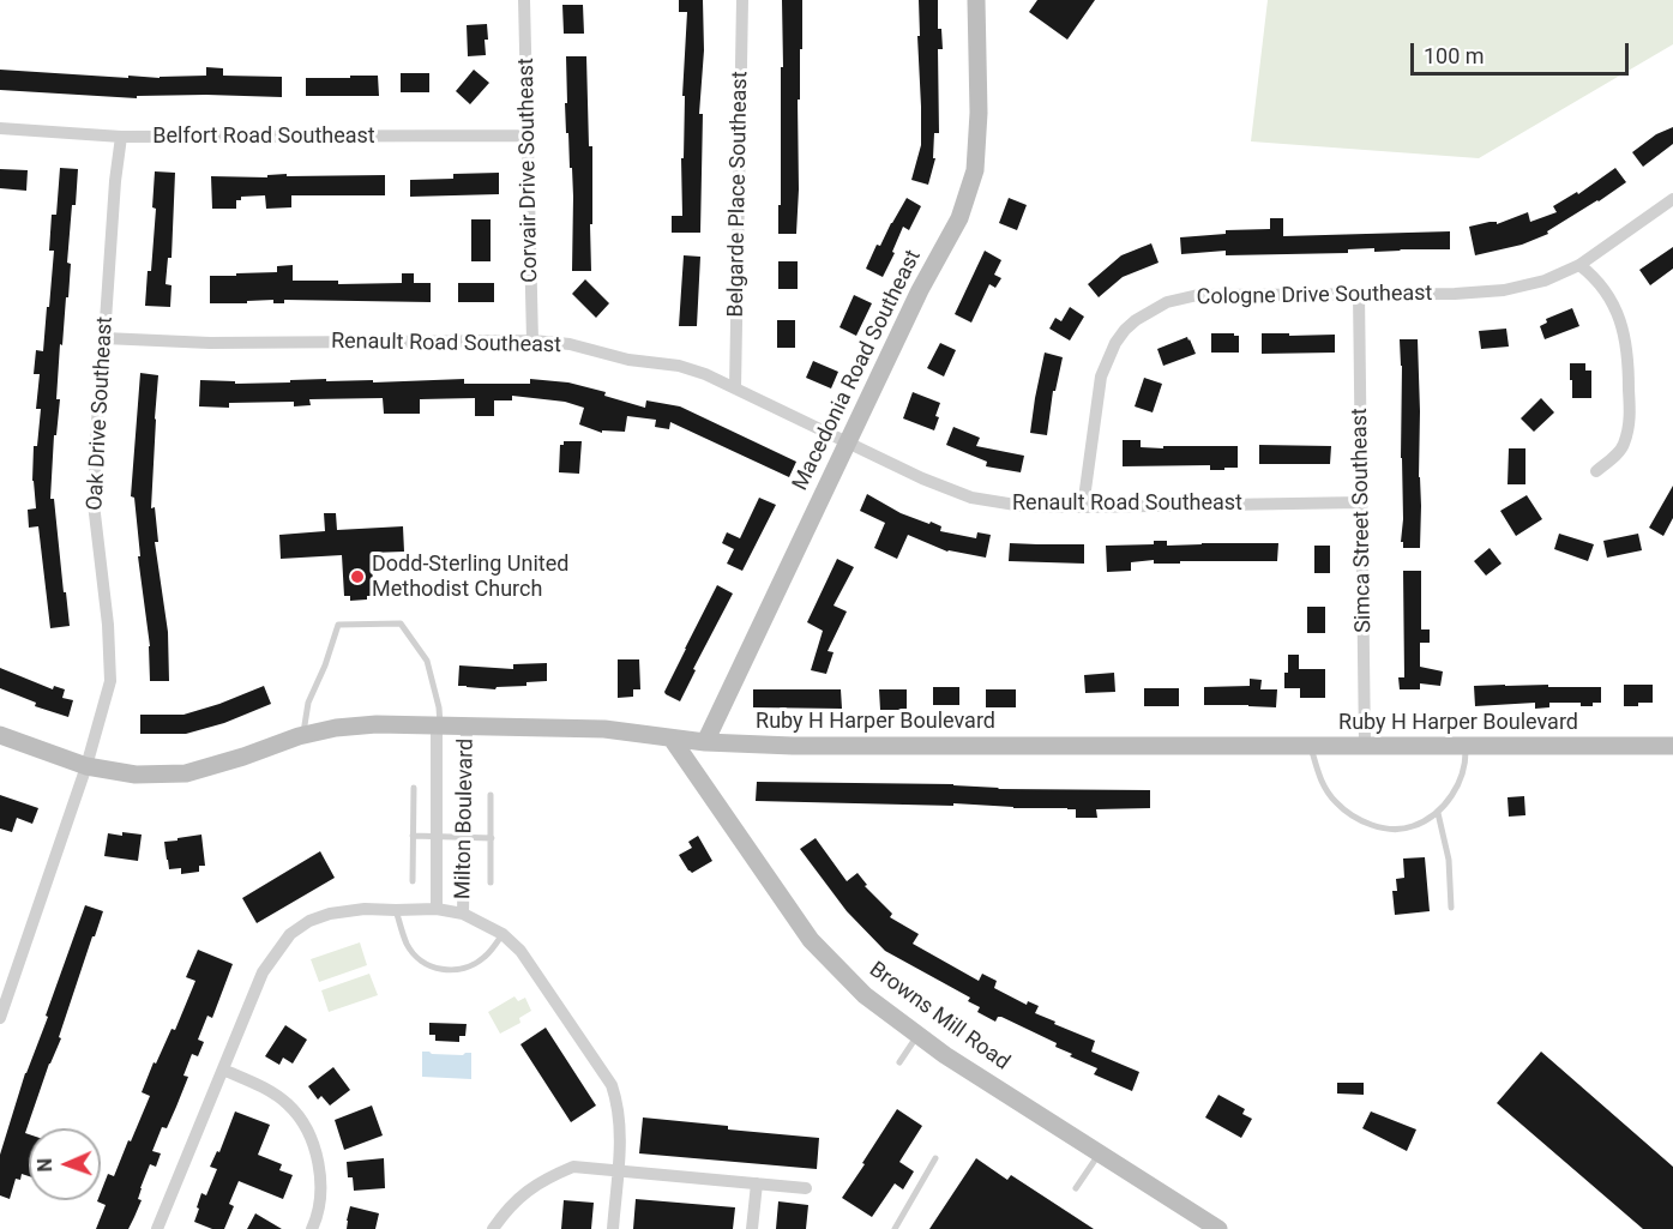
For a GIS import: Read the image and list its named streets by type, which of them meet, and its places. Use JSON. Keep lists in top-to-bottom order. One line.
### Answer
{"streets":{"street":["Belfort Road Southeast","Corvair Drive Southeast","Belgarde Place Southeast","Cologne Drive Southeast","Renault Road Southeast","Macedonia Road Southeast","Oak Drive Southeast","Simca Street Southeast","Ruby H Harper Boulevard","Milton Boulevard","Browns Mill Road"]},"crossings":[["Belfort Road Southeast","Corvair Drive Southeast"],["Belfort Road Southeast","Oak Drive Southeast"],["Corvair Drive Southeast","Renault Road Southeast"],["Belgarde Place Southeast","Renault Road Southeast"],["Cologne Drive Southeast","Renault Road Southeast"],["Cologne Drive Southeast","Simca Street Southeast"],["Renault Road Southeast","Macedonia Road Southeast"],["Renault Road Southeast","Oak Drive Southeast"],["Renault Road Southeast","Simca Street Southeast"],["Macedonia Road Southeast","Ruby H Harper Boulevard"],["Oak Drive Southeast","Ruby H Harper Boulevard"],["Simca Street Southeast","Ruby H Harper Boulevard"],["Ruby H Harper Boulevard","Milton Boulevard"],["Ruby H Harper Boulevard","Browns Mill Road"]],"places":["Dodd-Sterling United Methodist Church"],"scale_bar":"100 m","north":"left"}
